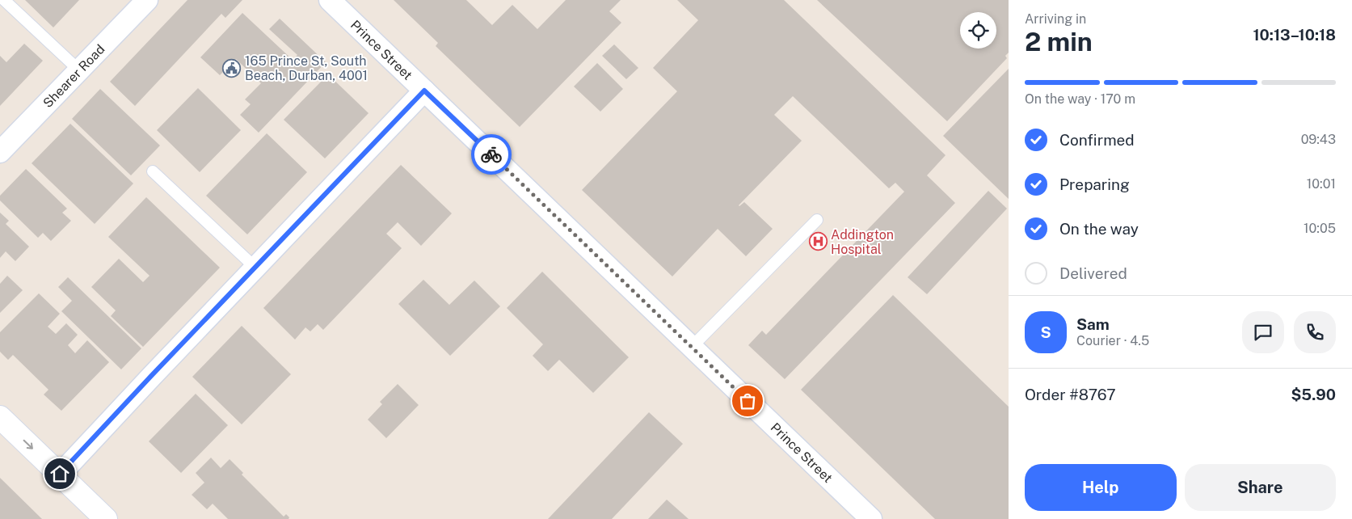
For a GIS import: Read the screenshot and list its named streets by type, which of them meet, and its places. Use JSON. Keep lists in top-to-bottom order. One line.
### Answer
{"streets":{"street":["Prince Street","Shearer Road"]},"places":{"public building":["165 Prince St, South Beach, Durban, 4001"],"hospital":["Addington Hospital"]},"page":{"heading":["2 min","Arriving in","10:13–10:18"],"panel":["Sam","Courier · 4.5","Order #8767","$5.90"],"bar":"On the way · 170 m","list":[["Confirmed","09:43"],["Preparing","10:01"],["On the way","10:05"],"Delivered"],"round":"S","buttons":["Help","Share"]}}
